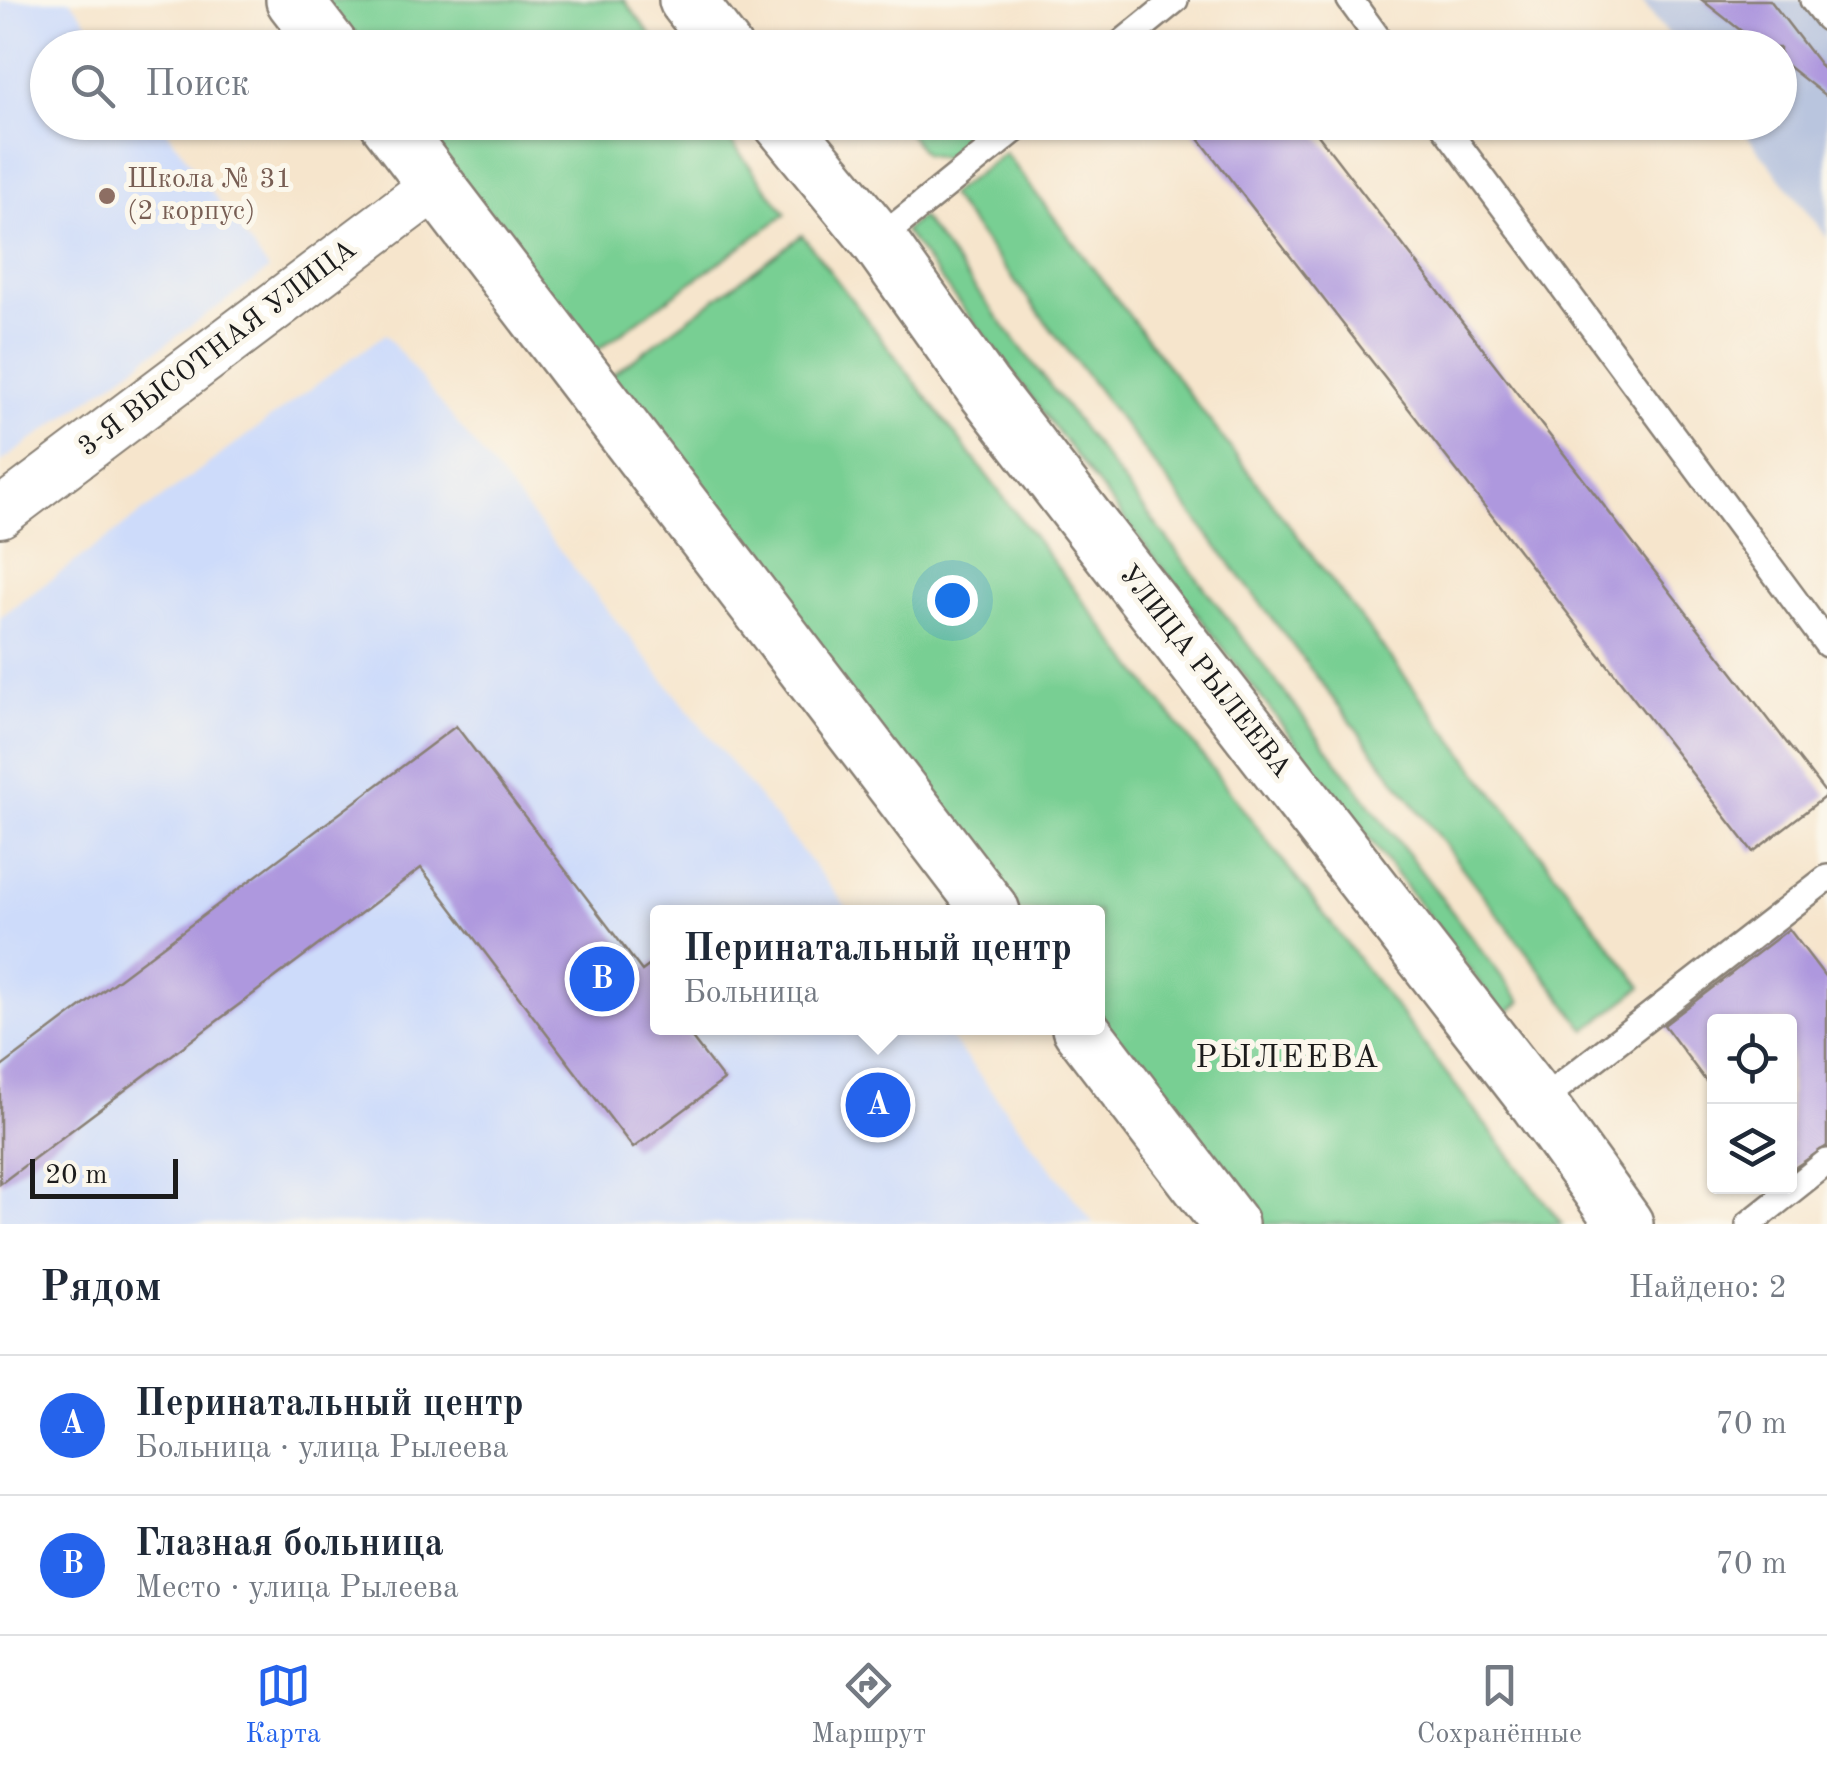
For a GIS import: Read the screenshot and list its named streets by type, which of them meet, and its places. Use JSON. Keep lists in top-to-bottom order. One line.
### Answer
{"streets":{"main road":["УЛИЦА РЫЛЕЕВА"],"street":["3-Я ВЫСОТНАЯ УЛИЦА"]},"districts":["РЫЛЕЕВА"],"places":["Школа № 31 (2 корпус)"],"scale_bar":"20 m","page":{"search":"Поиск","popup":["Перинатальный центр","Больница"],"pins":["B","A"],"scale":"20 m","heading":["Рядом","Найдено: 2"],"list":[{"mark":"A","name":"Перинатальный центр","note":"Больница · улица Рылеева","value":"70 m"},{"mark":"B","name":"Глазная больница","note":"Место · улица Рылеева","value":"70 m"}],"nav":["Карта","Маршрут","Сохранённые"]}}
